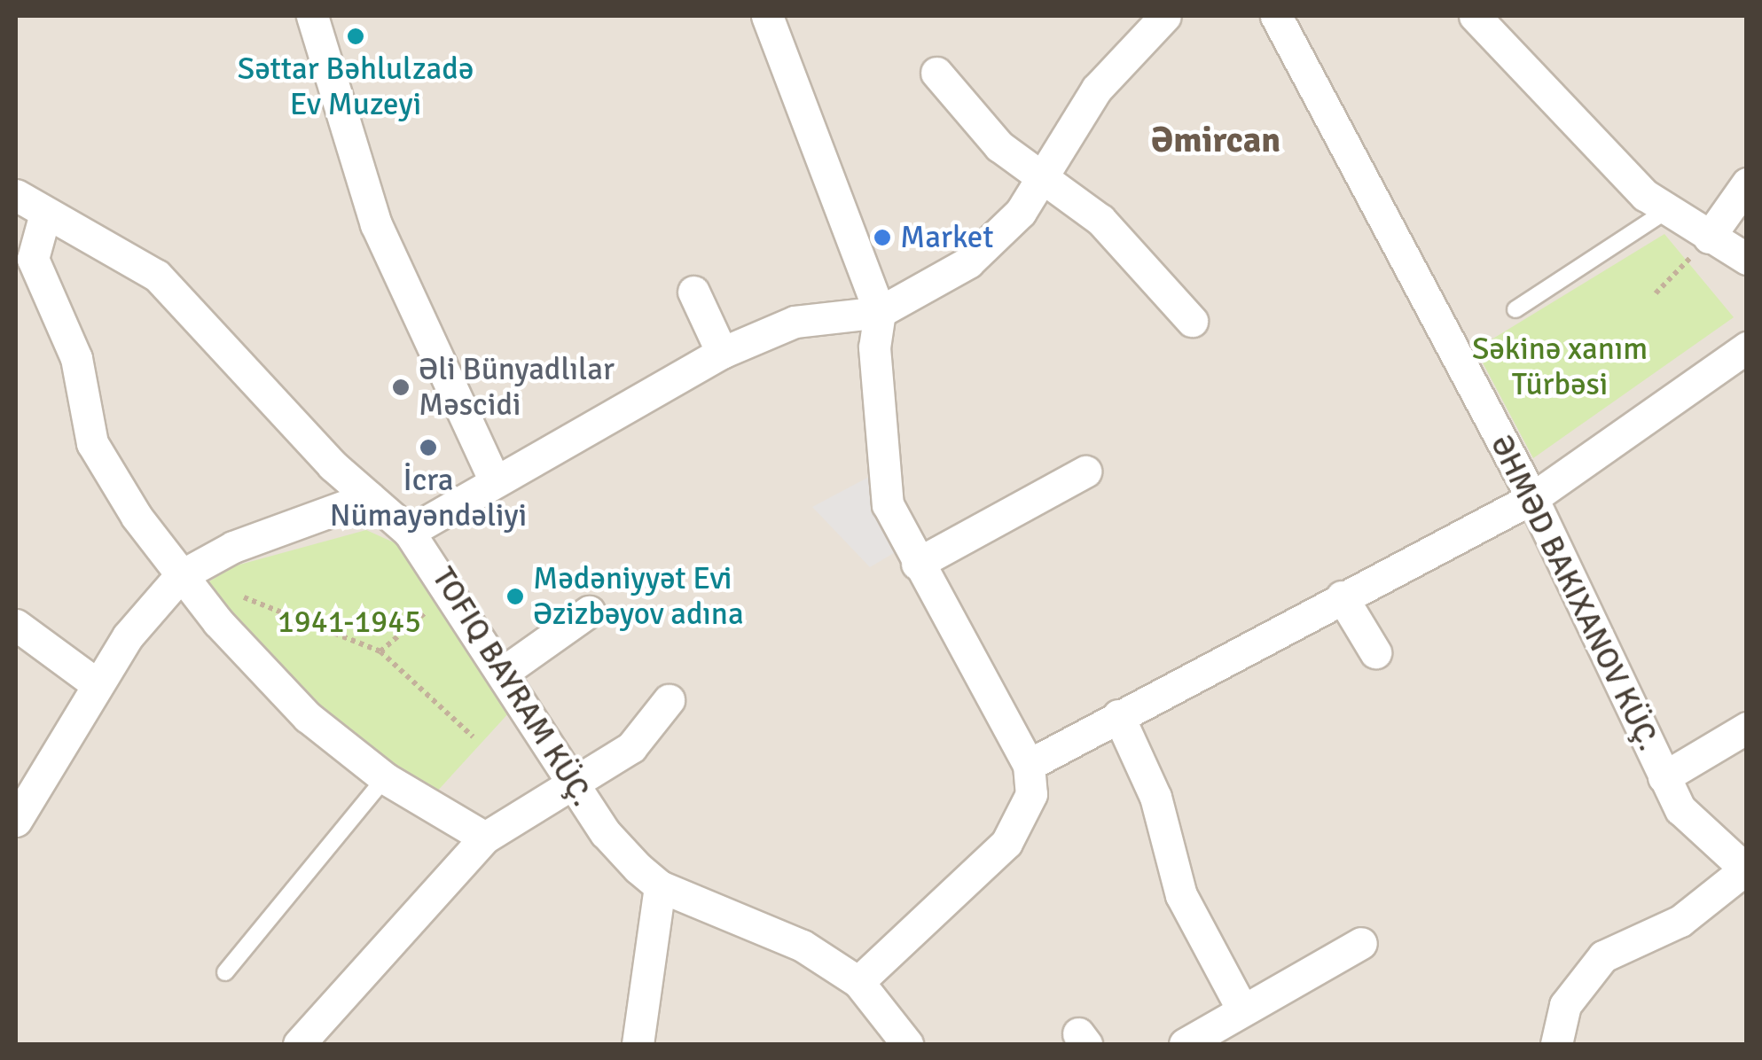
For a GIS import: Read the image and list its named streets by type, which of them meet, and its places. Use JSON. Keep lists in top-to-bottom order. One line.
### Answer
{"streets":{"street":["TOFIQ BAYRAM KÜÇ."]},"districts":["Əmircan"],"parks":["Səkinə xanım Türbəsi","1941-1945"],"places":["Səttar Bəhlulzadə Ev Muzeyi","Market","Əli Bünyadlılar Məscidi","İcra Nümayəndəliyi","Mədəniyyət Evi Əzizbəyov adına"]}
